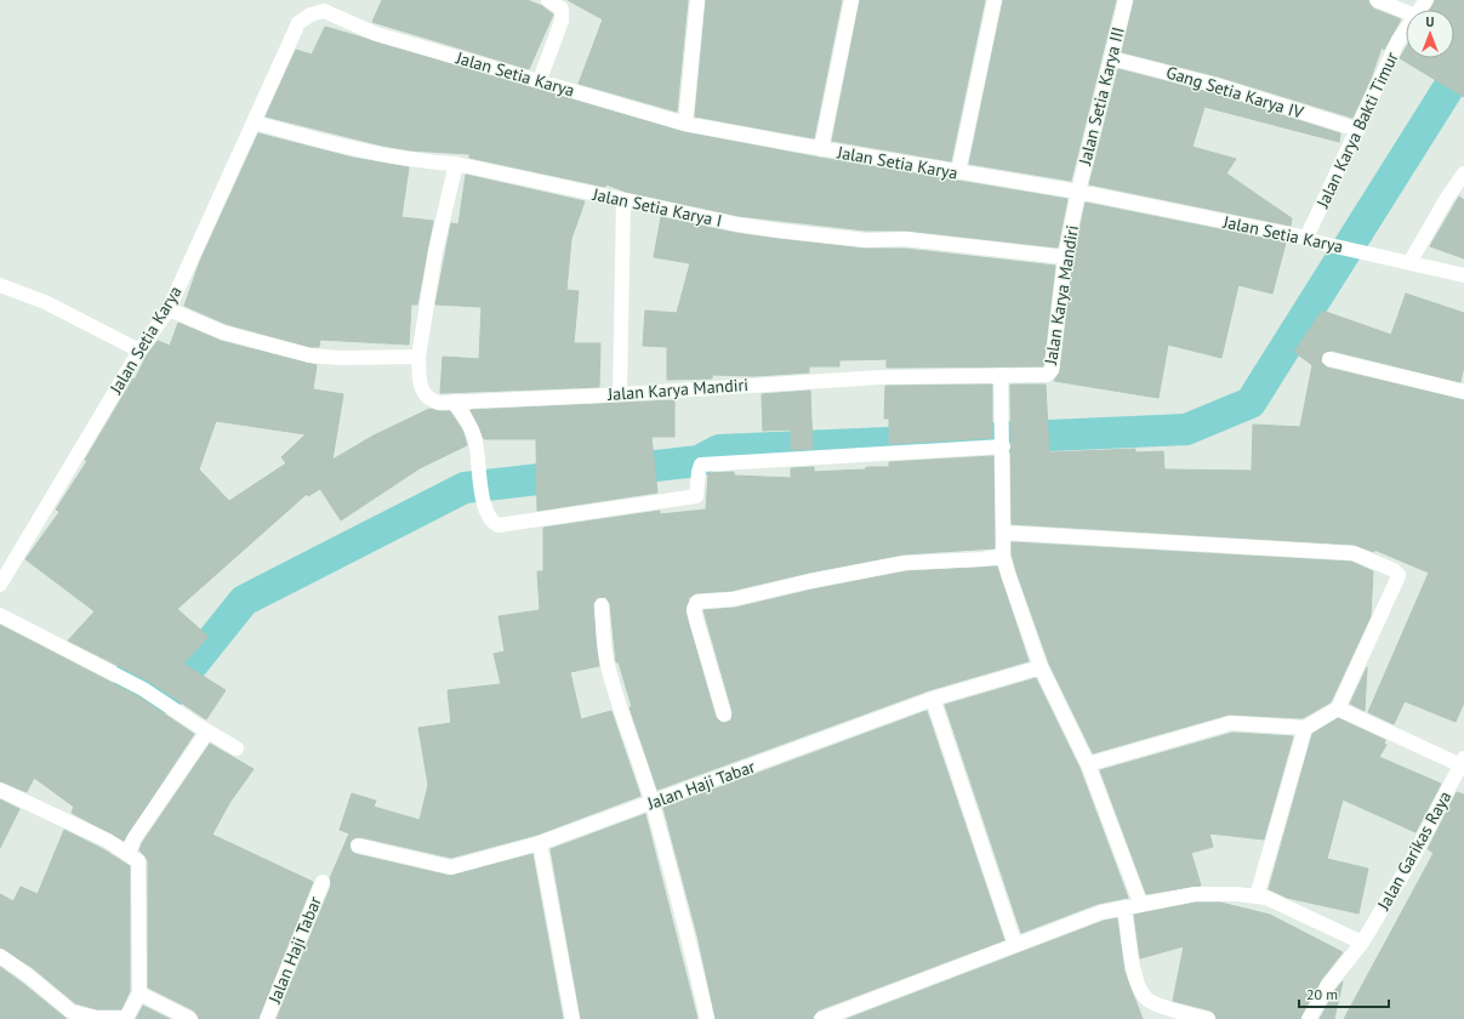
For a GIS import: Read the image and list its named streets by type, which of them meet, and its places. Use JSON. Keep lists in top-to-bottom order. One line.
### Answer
{"streets":{"street":["Jalan Setia Karya","Gang Setia Karya IV","Jalan Setia Karya III","Jalan Karya Bakti Timur","Jalan Setia Karya I","Jalan Karya Mandiri","Jalan Haji Tabar","Jalan Garikas Raya"]},"crossings":[["Jalan Setia Karya","Jalan Setia Karya III"],["Jalan Setia Karya","Jalan Karya Bakti Timur"],["Jalan Setia Karya","Jalan Setia Karya I"],["Jalan Setia Karya","Jalan Karya Mandiri"],["Gang Setia Karya IV","Jalan Setia Karya III"],["Gang Setia Karya IV","Jalan Karya Bakti Timur"],["Jalan Setia Karya III","Jalan Karya Mandiri"],["Jalan Setia Karya I","Jalan Karya Mandiri"]],"scale_bar":"20 m","north":"top"}
